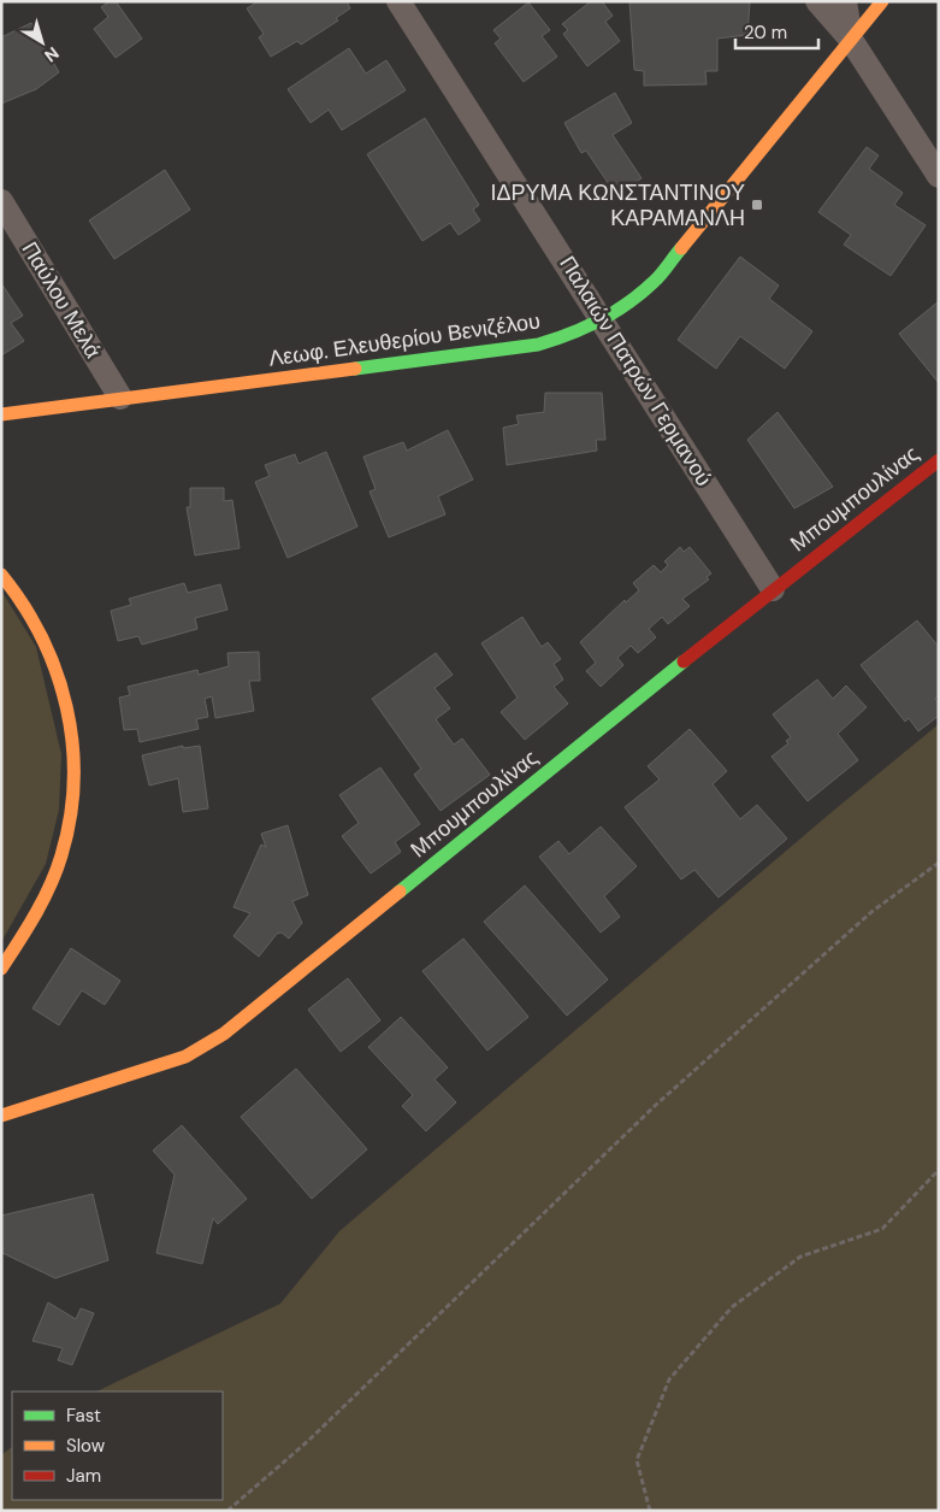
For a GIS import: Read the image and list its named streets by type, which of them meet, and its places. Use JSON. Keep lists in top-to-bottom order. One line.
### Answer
{"streets":{"street":["Παύλου Μελά","Λεωφ. Ελευθερίου Βενιζέλου","Παλαιών Πατρών Γερμανού","Μπουμπουλίνας"]},"crossings":[["Παύλου Μελά","Λεωφ. Ελευθερίου Βενιζέλου"],["Λεωφ. Ελευθερίου Βενιζέλου","Παλαιών Πατρών Γερμανού"],["Παλαιών Πατρών Γερμανού","Μπουμπουλίνας"]],"places":{"transit":["ΙΔΡΥΜΑ ΚΩΝΣΤΑΝΤΙΝΟΥ ΚΑΡΑΜΑΝΛΗ"]},"legend":["Fast","Slow","Jam"],"scale_bar":"20 m","north":"bottom right"}
